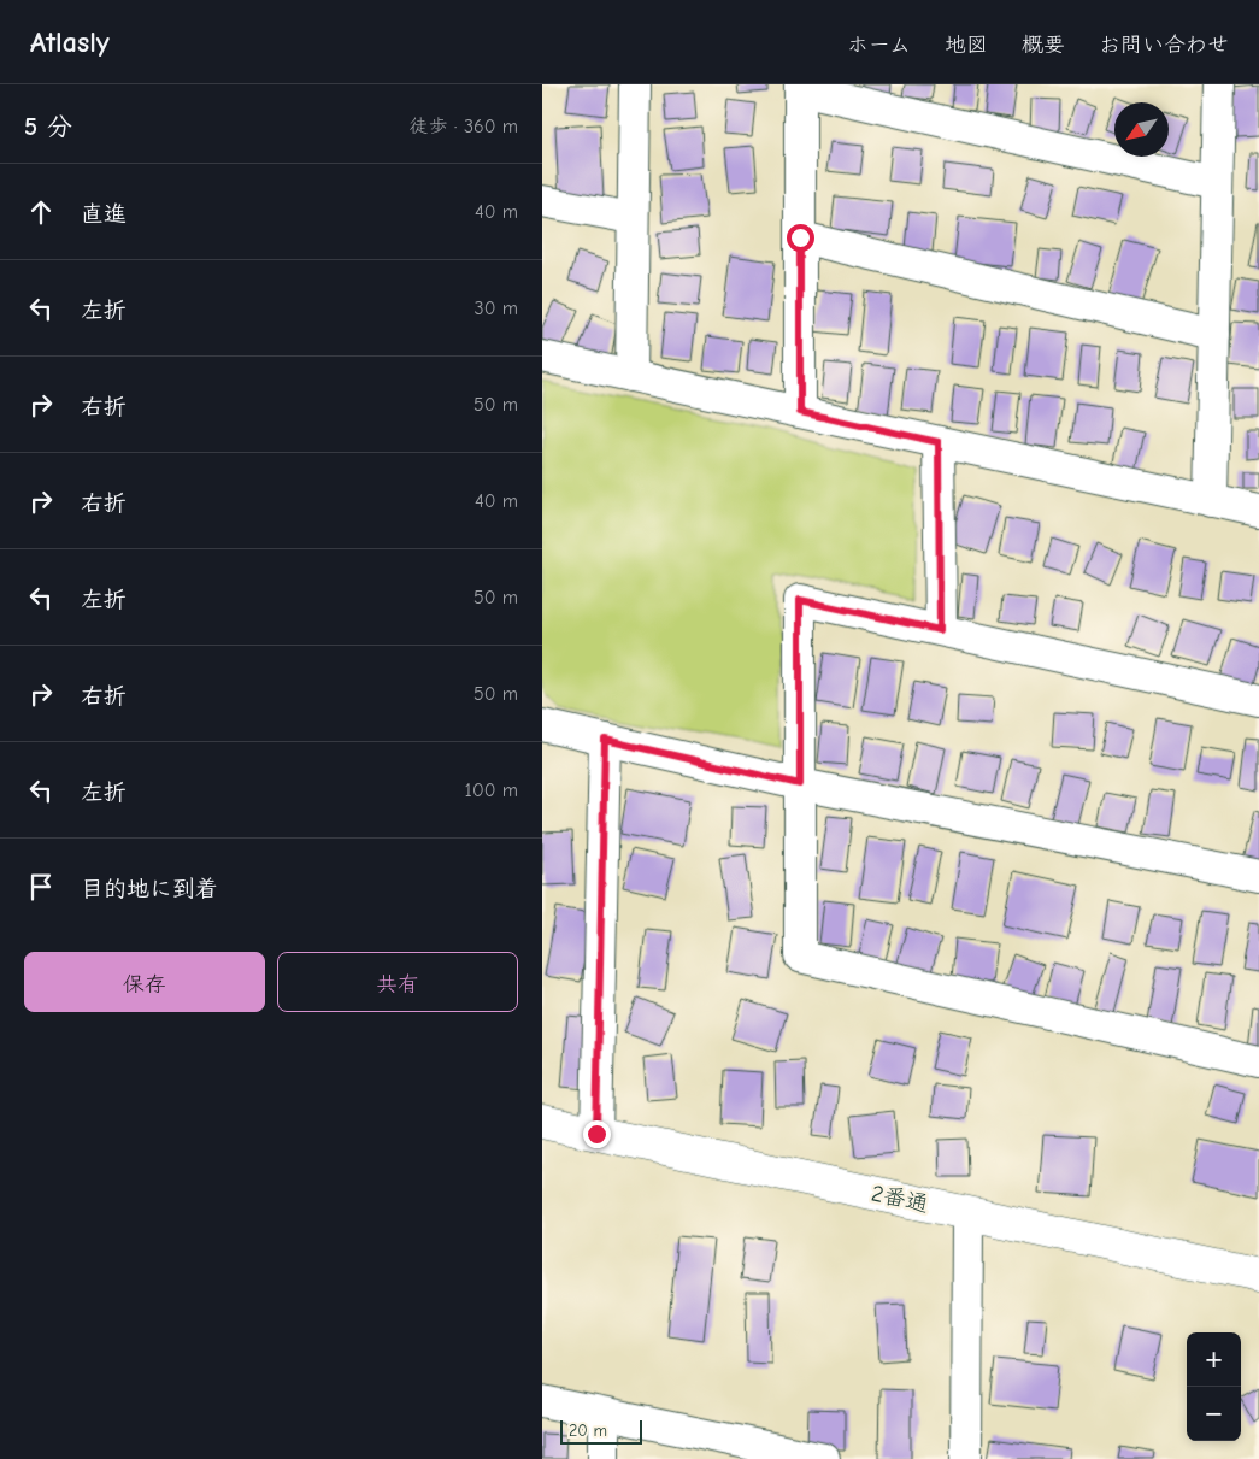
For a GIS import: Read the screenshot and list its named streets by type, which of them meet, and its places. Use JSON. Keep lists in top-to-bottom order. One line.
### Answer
{"streets":{"main road":["2番通"]},"scale_bar":"20 m","north":"bottom left","page":{"header":"Atlasly","nav":["ホーム","地図","概要","お問い合わせ"],"heading":["5 分","徒歩 · 360 m"],"list":[["直進","40 m"],["左折","30 m"],["右折","50 m"],["右折","40 m"],["左折","50 m"],["右折","50 m"],["左折","100 m"],"目的地に到着"],"buttons":["保存","共有"],"map_buttons":["+","−"],"scale":"20 m"}}
